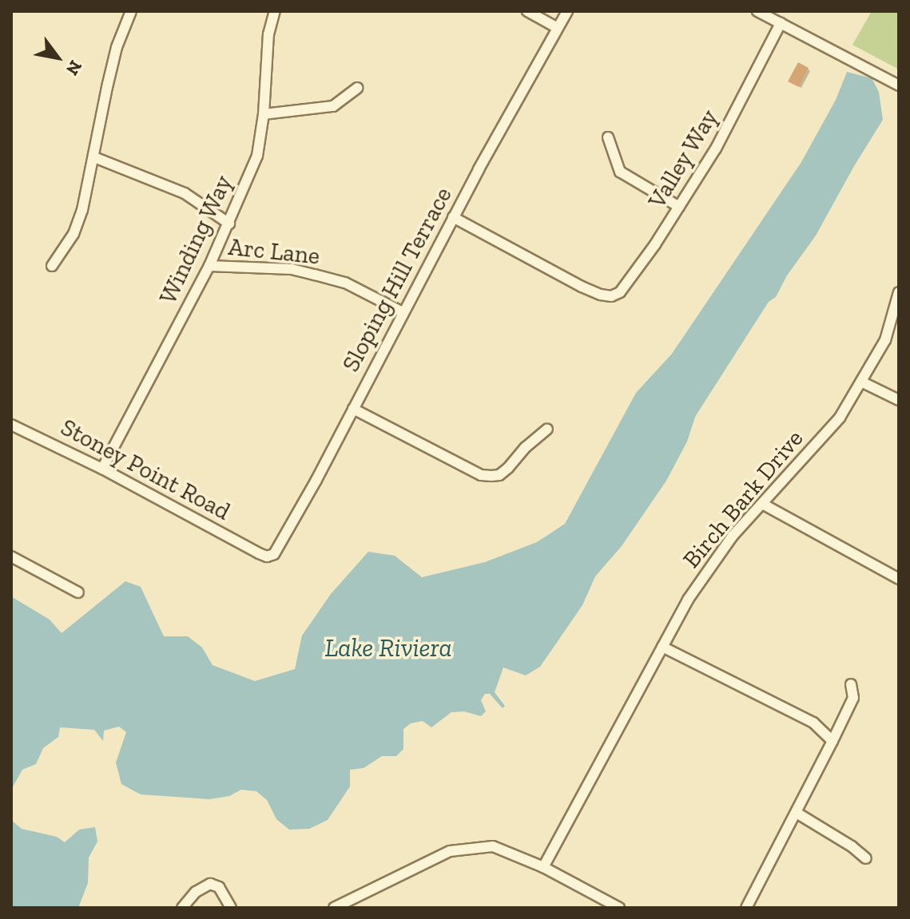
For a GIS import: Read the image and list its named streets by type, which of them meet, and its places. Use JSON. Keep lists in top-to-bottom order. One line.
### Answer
{"streets":{"street":["Valley Way","Winding Way","Arc Lane","Sloping Hill Terrace","Stoney Point Road","Birch Bark Drive"]},"crossings":[["Valley Way","Sloping Hill Terrace"],["Winding Way","Arc Lane"],["Winding Way","Stoney Point Road"],["Arc Lane","Sloping Hill Terrace"],["Sloping Hill Terrace","Stoney Point Road"]],"water":["Lake Riviera"],"north":"bottom right"}
